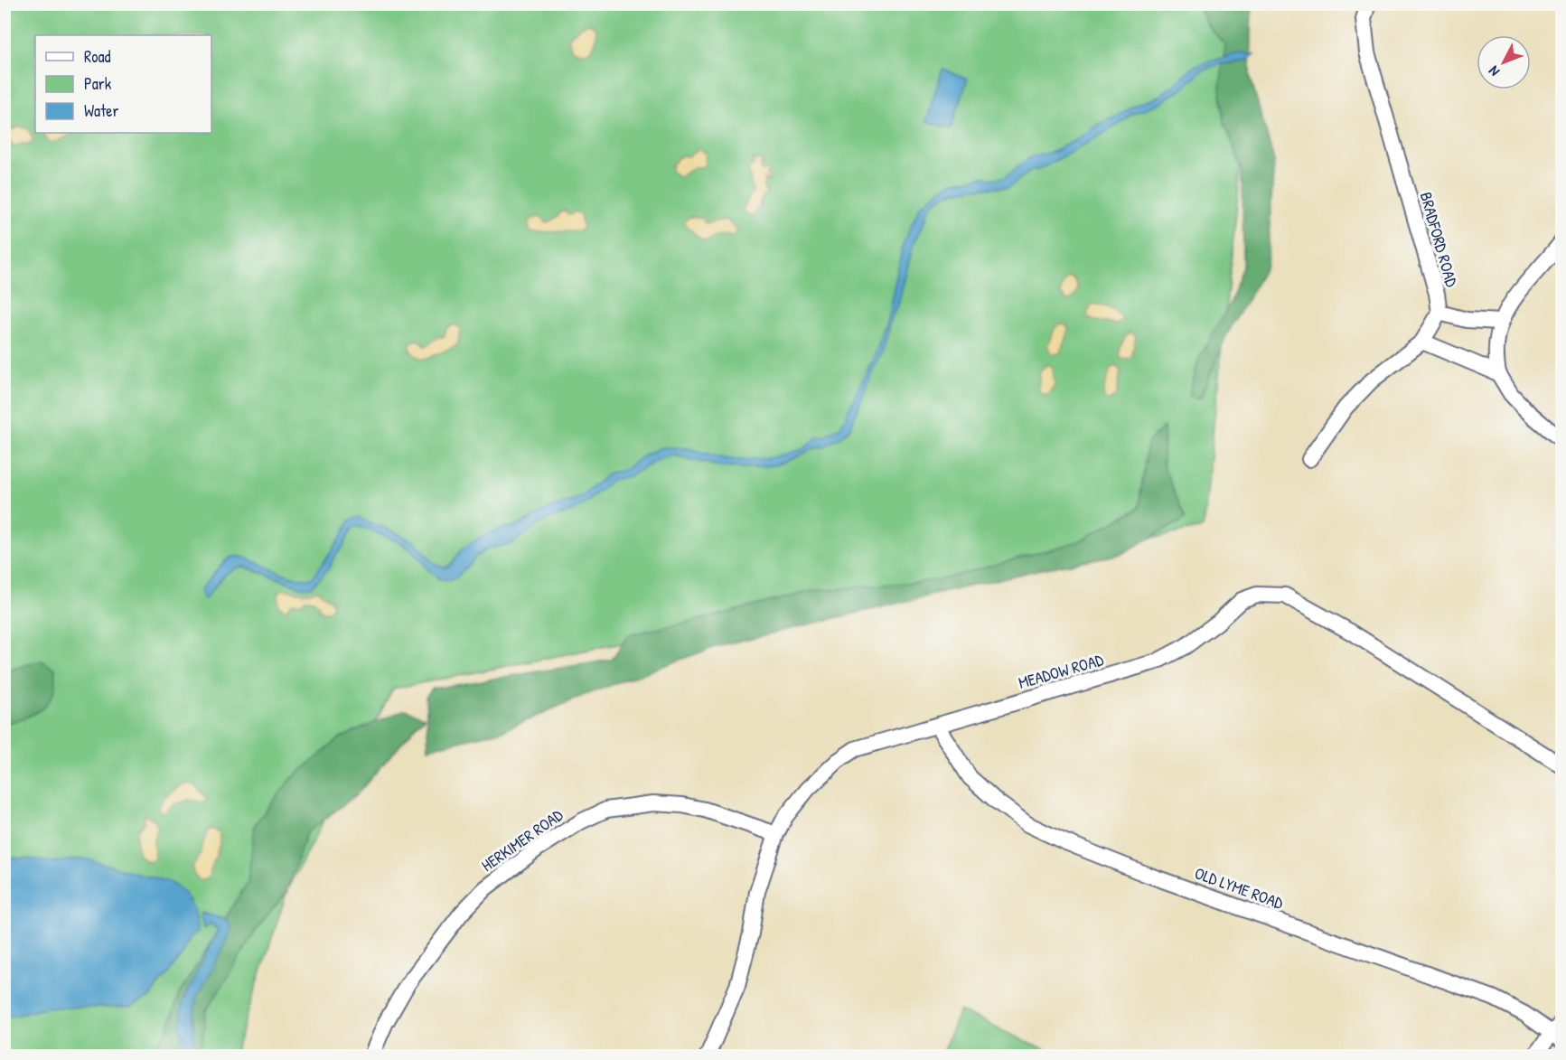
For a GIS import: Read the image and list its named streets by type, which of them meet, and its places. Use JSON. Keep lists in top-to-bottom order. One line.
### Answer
{"streets":{"street":["BRADFORD ROAD","MEADOW ROAD","HERKIMER ROAD","OLD LYME ROAD"]},"crossings":[["MEADOW ROAD","HERKIMER ROAD"],["MEADOW ROAD","OLD LYME ROAD"]],"legend":["Road","Park","Water"],"north":"bottom left"}
